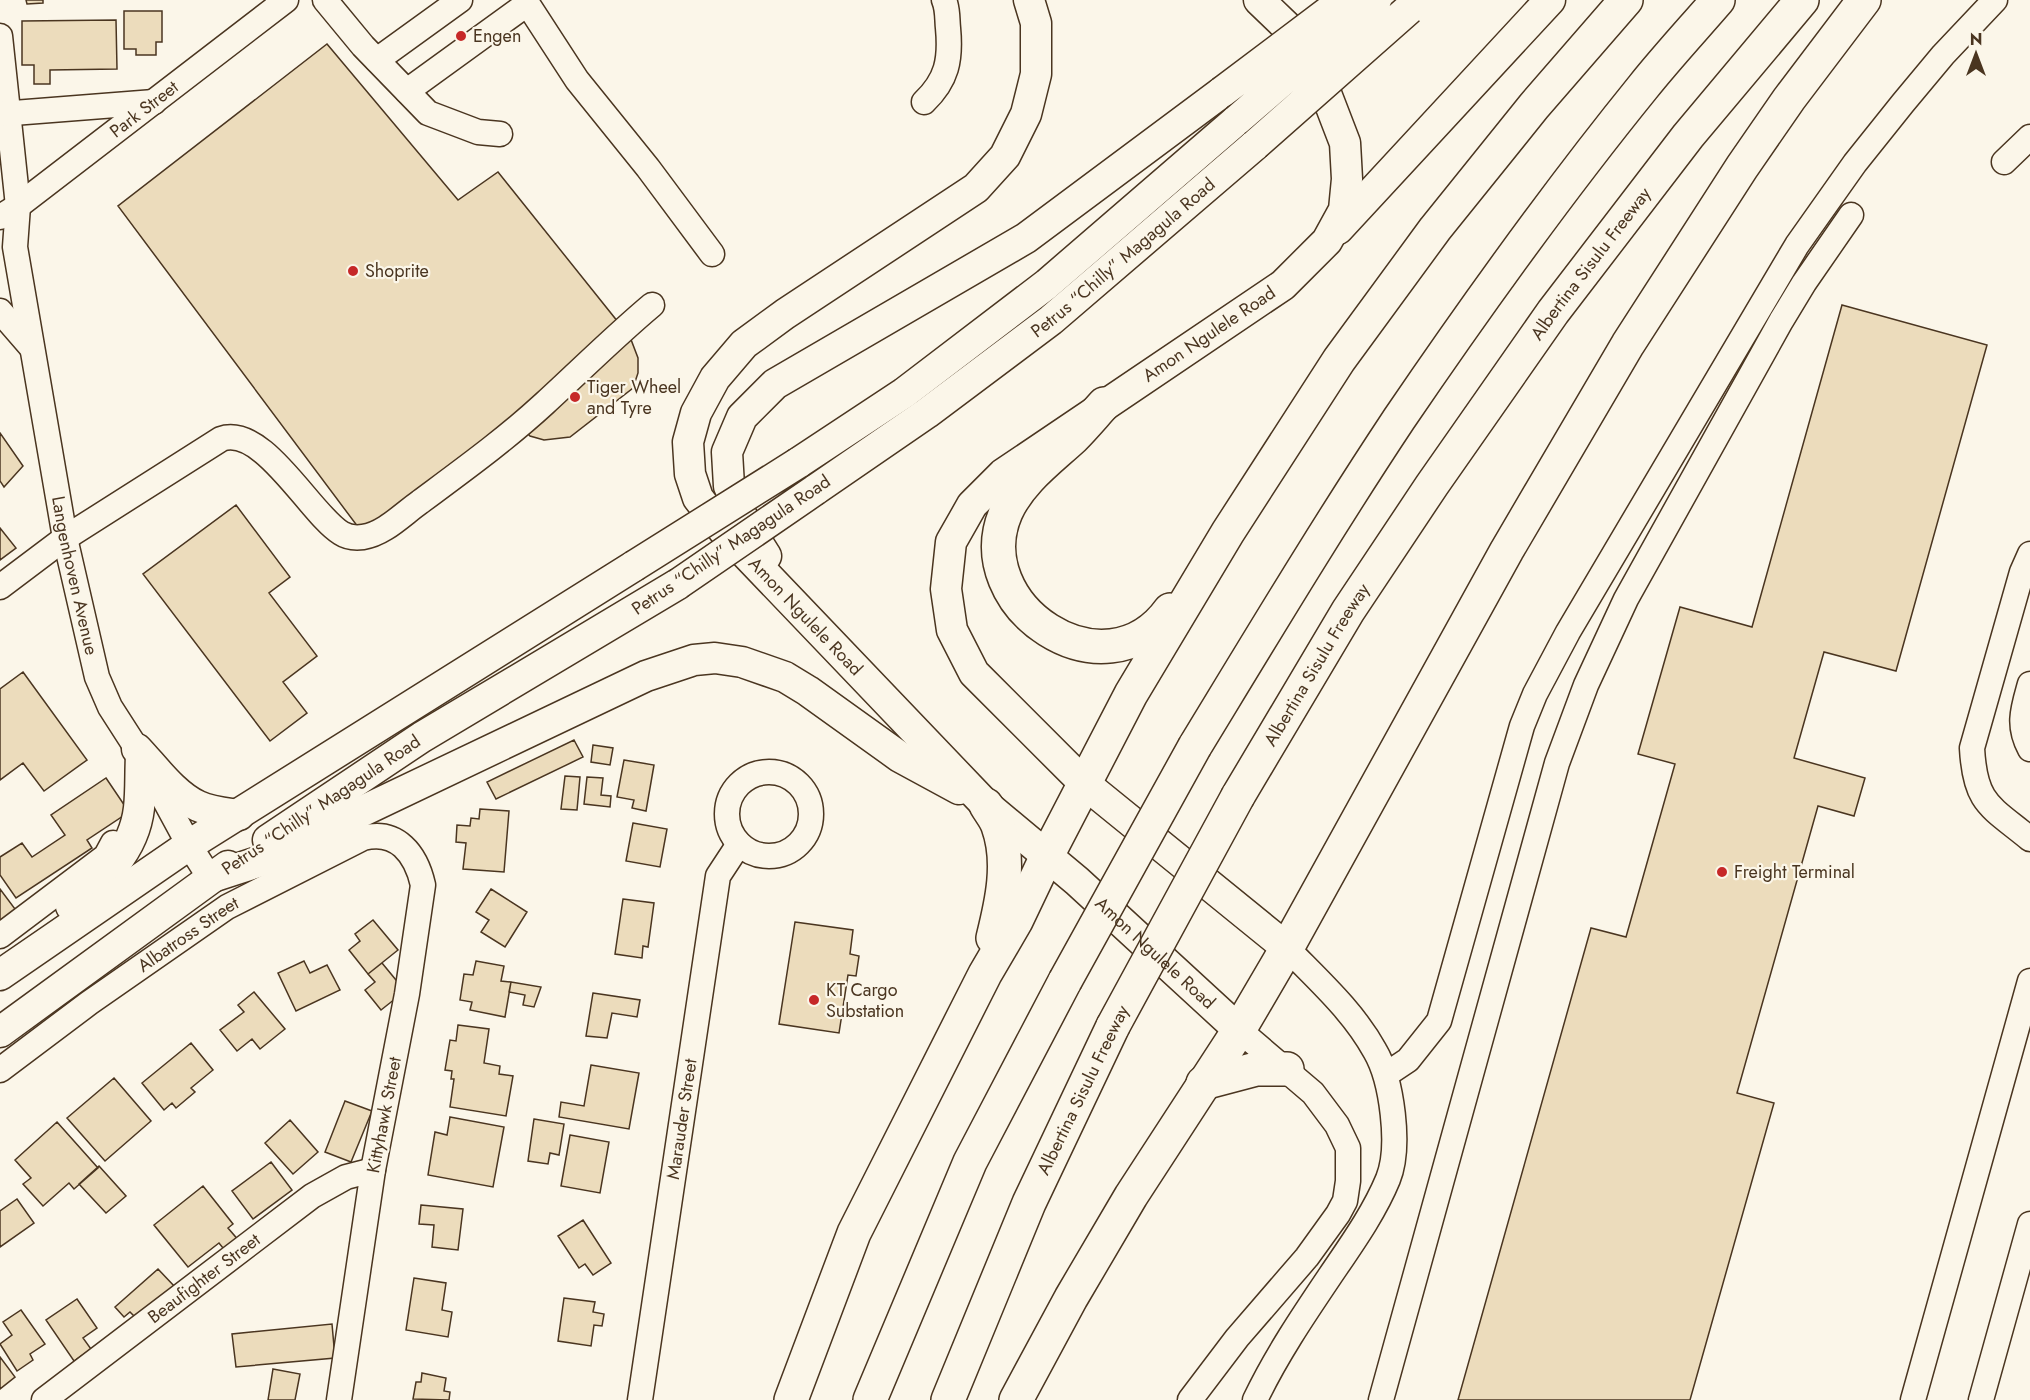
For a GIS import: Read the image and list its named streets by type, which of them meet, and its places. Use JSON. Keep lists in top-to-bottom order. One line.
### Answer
{"streets":{"highway":["Albertina Sisulu Freeway"],"main road":["Petrus “Chilly” Magagula Road","Amon Ngulele Road"],"street":["Park Street","Langenhoven Avenue","Albatross Street","Kittyhawk Street","Marauder Street","Beaufighter Street"]},"crossings":[["Park Street","Langenhoven Avenue"],["Petrus “Chilly” Magagula Road","Langenhoven Avenue"],["Albatross Street","Kittyhawk Street"],["Kittyhawk Street","Beaufighter Street"]],"places":["Engen","Shoprite","Tiger Wheel and Tyre","Freight Terminal","KT Cargo Substation"],"north":"top"}
